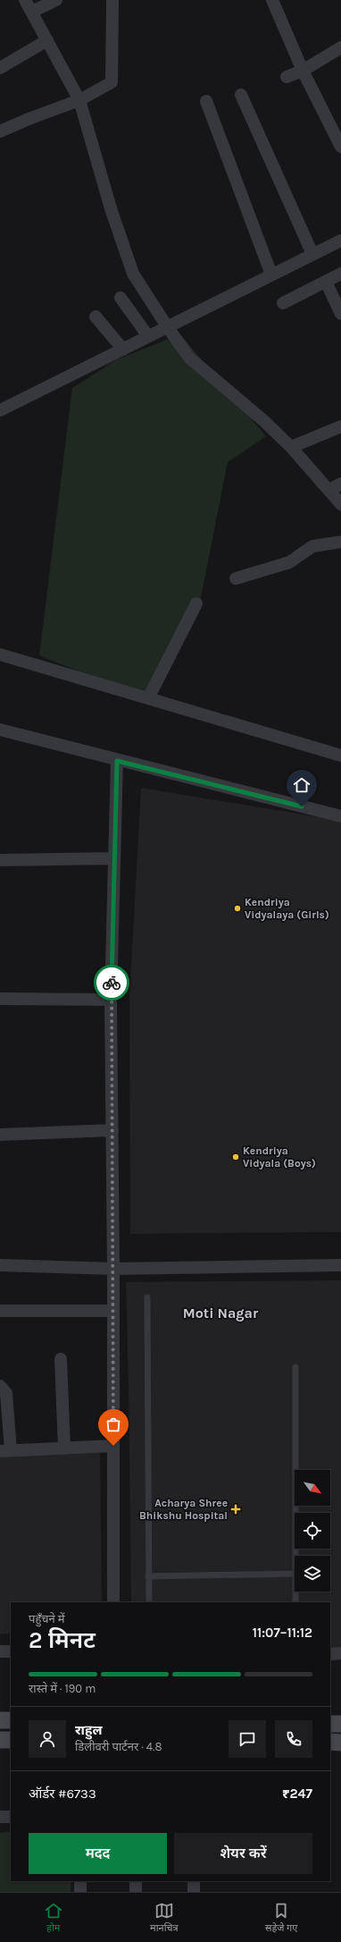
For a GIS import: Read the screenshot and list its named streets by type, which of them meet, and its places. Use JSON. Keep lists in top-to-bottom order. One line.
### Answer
{"districts":["Moti Nagar"],"places":{"other":["Kendriya Vidyalaya (Girls)","Kendriya Vidyala (Boys)"],"health":["Acharya Shree Bhikshu Hospital"]},"north":"bottom right","page":{"heading":["2 मिनट","पहुँचने में","11:07–11:12"],"panel":["राहुल","डिलीवरी पार्टनर · 4.8","ऑर्डर #6733","₹247"],"bar":"रास्ते में · 190 m","buttons":["मदद","शेयर करें"],"tabs":["होम","मानचित्र","सहेजे गए"]}}
